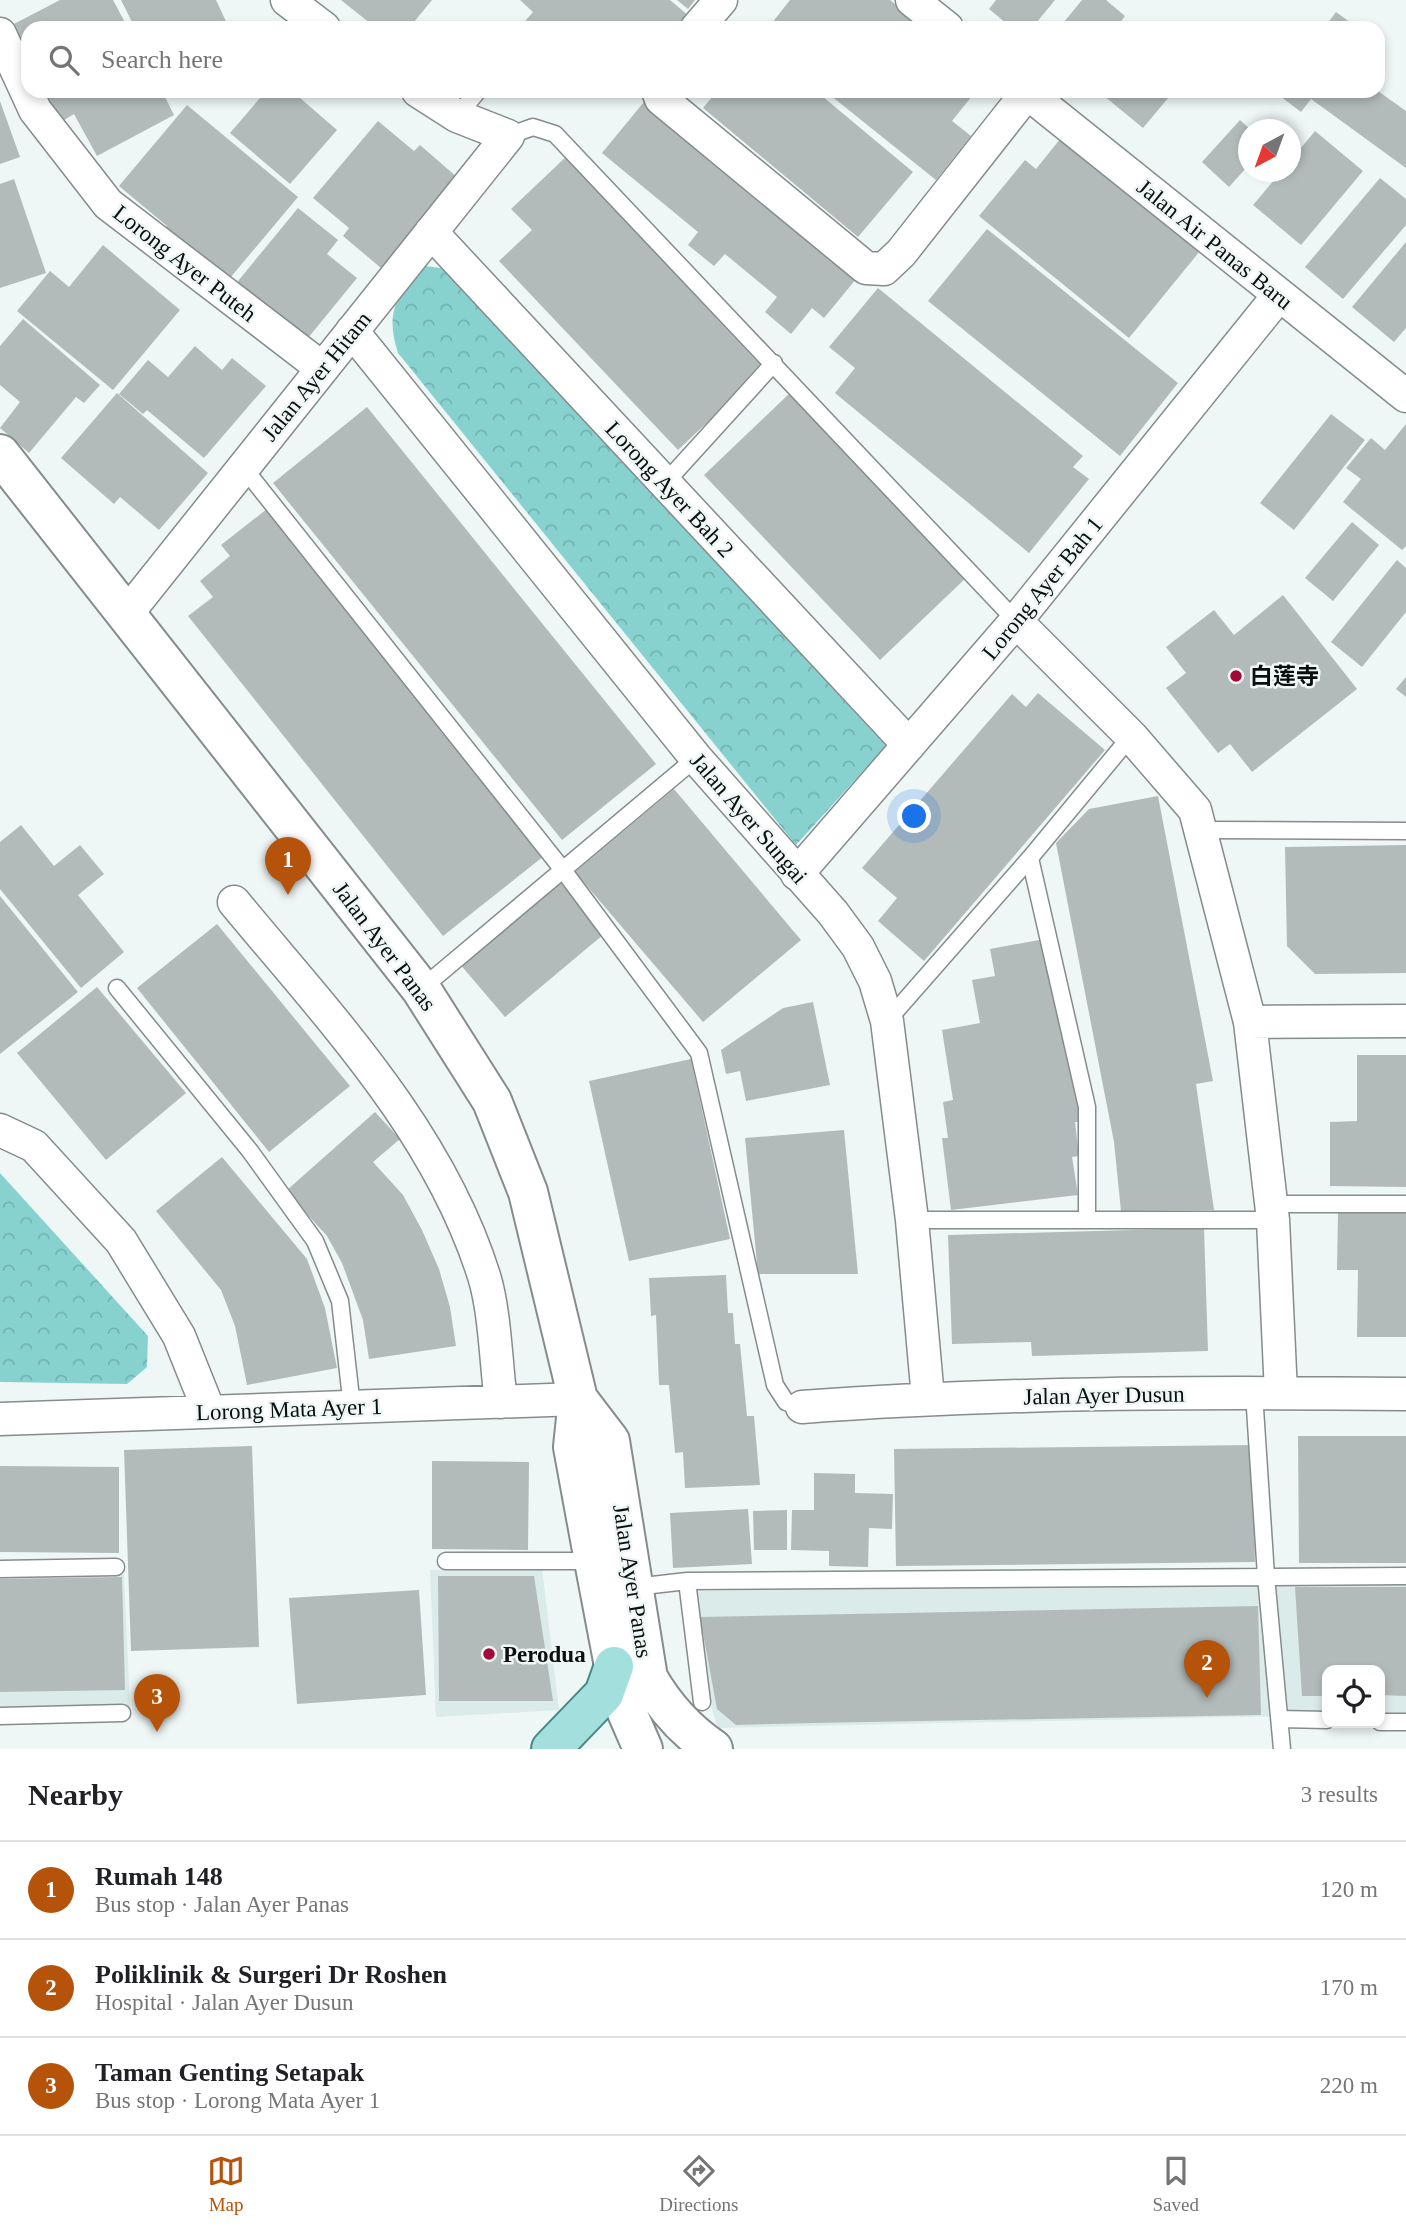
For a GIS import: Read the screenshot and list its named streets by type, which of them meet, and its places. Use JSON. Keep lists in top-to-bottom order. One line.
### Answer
{"streets":{"street":["Jalan Air Panas Baru","Lorong Ayer Puteh","Jalan Ayer Hitam","Lorong Ayer Bah 2","Lorong Ayer Bah 1","Jalan Ayer Sungai","Jalan Ayer Panas","Jalan Ayer Dusun","Lorong Mata Ayer 1"]},"crossings":[["Jalan Air Panas Baru","Lorong Ayer Bah 1"],["Lorong Ayer Puteh","Jalan Ayer Hitam"],["Jalan Ayer Hitam","Lorong Ayer Bah 2"],["Jalan Ayer Hitam","Jalan Ayer Sungai"],["Jalan Ayer Hitam","Jalan Ayer Panas"],["Lorong Ayer Bah 2","Lorong Ayer Bah 1"],["Lorong Ayer Bah 1","Jalan Ayer Sungai"],["Jalan Ayer Sungai","Jalan Ayer Dusun"],["Jalan Ayer Panas","Lorong Mata Ayer 1"]],"places":["白莲寺","Perodua"],"north":"bottom left","page":{"search":"Search here","pins":["1","2","3"],"heading":["Nearby","3 results"],"list":[{"mark":"1","name":"Rumah 148","note":"Bus stop · Jalan Ayer Panas","value":"120 m"},{"mark":"2","name":"Poliklinik & Surgeri Dr Roshen","note":"Hospital · Jalan Ayer Dusun","value":"170 m"},{"mark":"3","name":"Taman Genting Setapak","note":"Bus stop · Lorong Mata Ayer 1","value":"220 m"}],"nav":["Map","Directions","Saved"]}}
